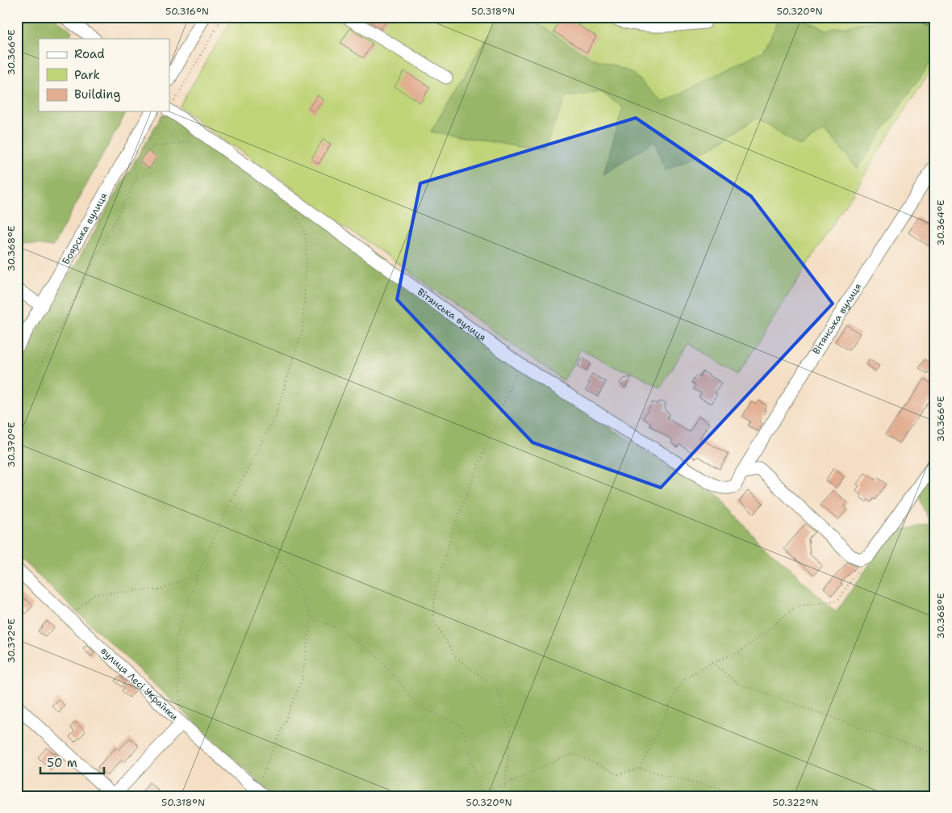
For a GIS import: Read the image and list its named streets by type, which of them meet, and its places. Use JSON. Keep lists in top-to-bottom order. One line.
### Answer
{"streets":{"street":["Боярська вулиця","Вітянська вулиця","вулиця Лесі Українки"]},"legend":["Road","Park","Building"],"scale_bar":"50 m","coordinates":["50.316°N","50.318°N","50.320°N","30.366°E","30.364°E","30.368°E","30.370°E","30.372°E","50.322°N"]}
